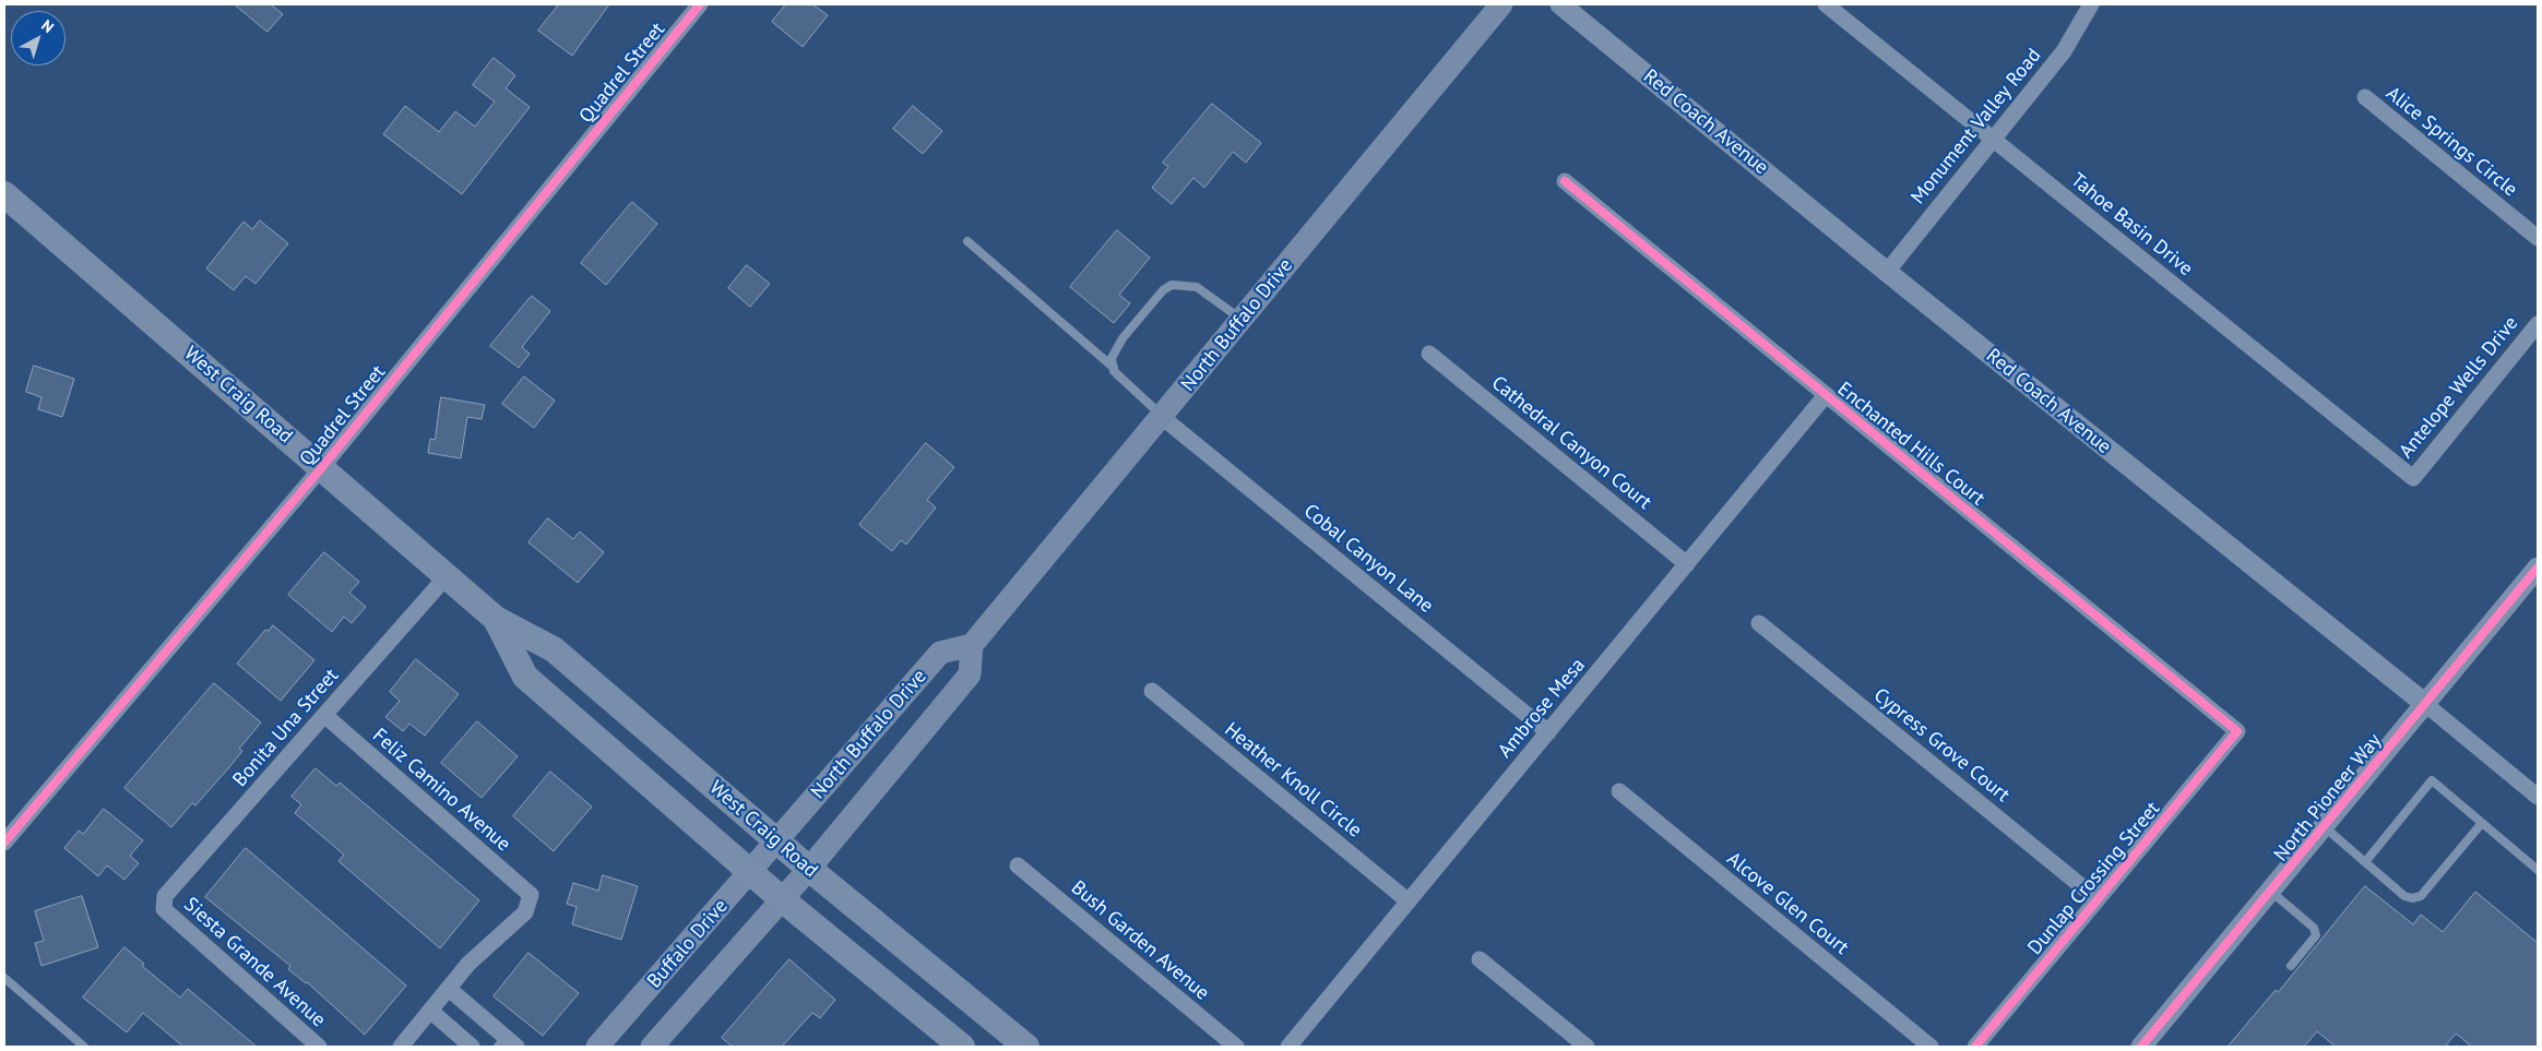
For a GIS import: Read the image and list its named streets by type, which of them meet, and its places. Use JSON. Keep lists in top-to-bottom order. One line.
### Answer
{"streets":{"main road":["North Buffalo Drive","West Craig Road","Buffalo Drive"],"street":["Quadrel Street","Red Coach Avenue","Monument Valley Road","Alice Springs Circle","Tahoe Basin Drive","Antelope Wells Drive","Cathedral Canyon Court","Enchanted Hills Court","Cobal Canyon Lane","Ambrose Mesa","Bonita Una Street","Cypress Grove Court","Heather Knoll Circle","Feliz Camino Avenue","North Pioneer Way","Dunlap Crossing Street","Alcove Glen Court","Bush Garden Avenue","Siesta Grande Avenue"]},"crossings":[["Quadrel Street","West Craig Road"],["Red Coach Avenue","Monument Valley Road"],["Red Coach Avenue","North Pioneer Way"],["Monument Valley Road","Tahoe Basin Drive"],["Tahoe Basin Drive","Antelope Wells Drive"],["North Buffalo Drive","West Craig Road"],["North Buffalo Drive","Cobal Canyon Lane"],["North Buffalo Drive","Buffalo Drive"],["West Craig Road","Bonita Una Street"],["West Craig Road","Buffalo Drive"],["Cathedral Canyon Court","Ambrose Mesa"],["Enchanted Hills Court","Ambrose Mesa"],["Enchanted Hills Court","Dunlap Crossing Street"],["Cobal Canyon Lane","Ambrose Mesa"],["Ambrose Mesa","Heather Knoll Circle"],["Bonita Una Street","Feliz Camino Avenue"],["Bonita Una Street","Siesta Grande Avenue"],["Cypress Grove Court","Dunlap Crossing Street"]],"north":"top right"}
